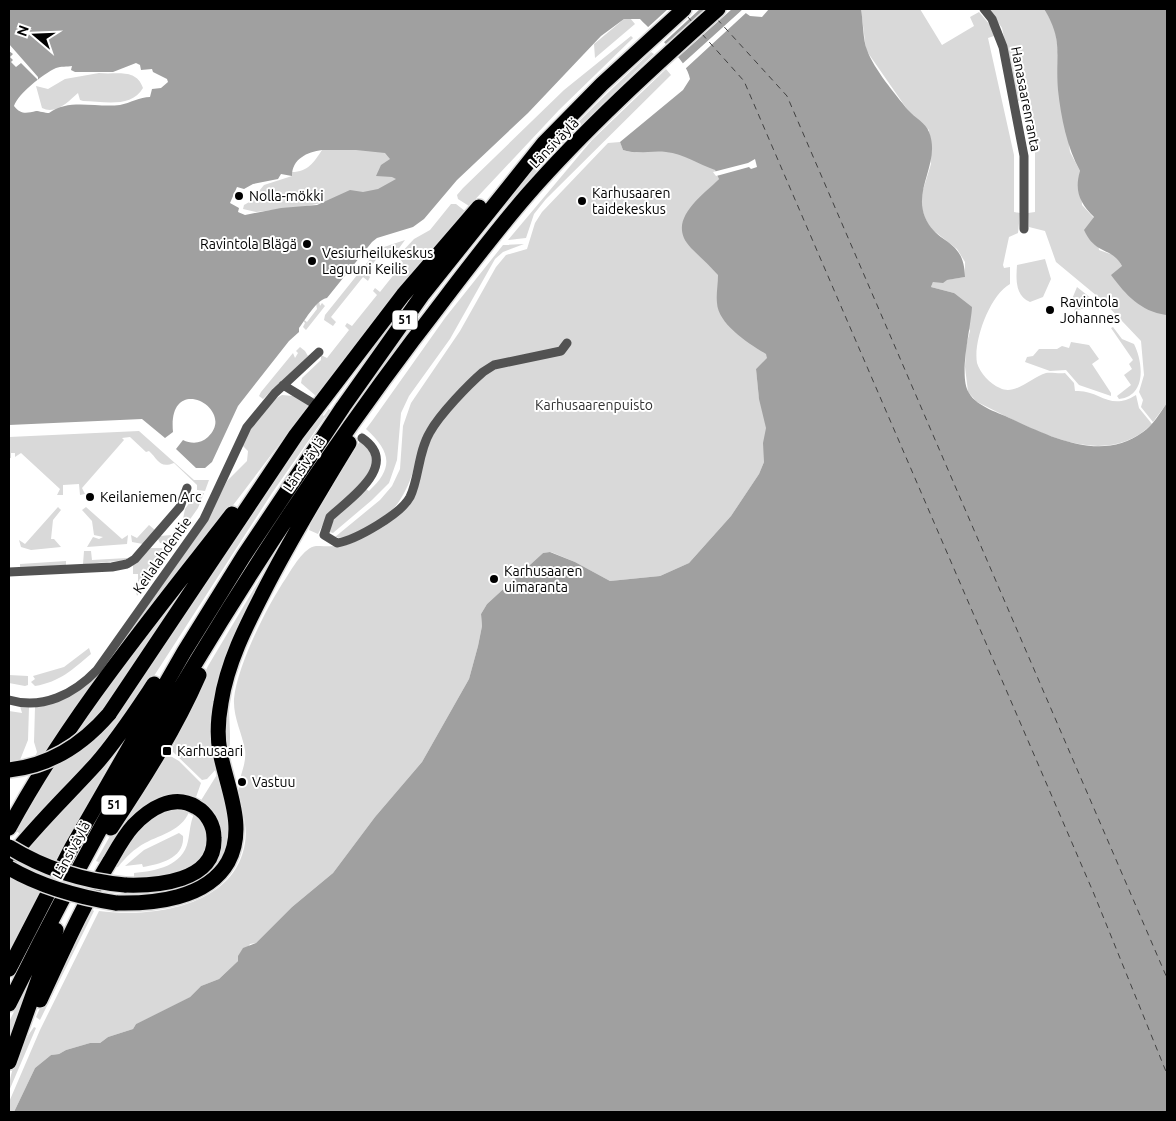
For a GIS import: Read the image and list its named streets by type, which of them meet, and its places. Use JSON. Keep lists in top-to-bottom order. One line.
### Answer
{"streets":{"highway":["Länsiväylä","51"],"street":["Hanasaarenranta","Keilalahdentie"]},"parks":["Karhusaarenpuisto"],"places":{"other":["Nolla-mökki","Karhusaaren taidekeskus","Ravintola Blägä","Vesiurheilukeskus Laguuni Keilis","Ravintola Johannes","Keilaniemen Arc","Karhusaaren uimaranta","Vastuu"],"transit":["Karhusaari"]},"north":"left"}
